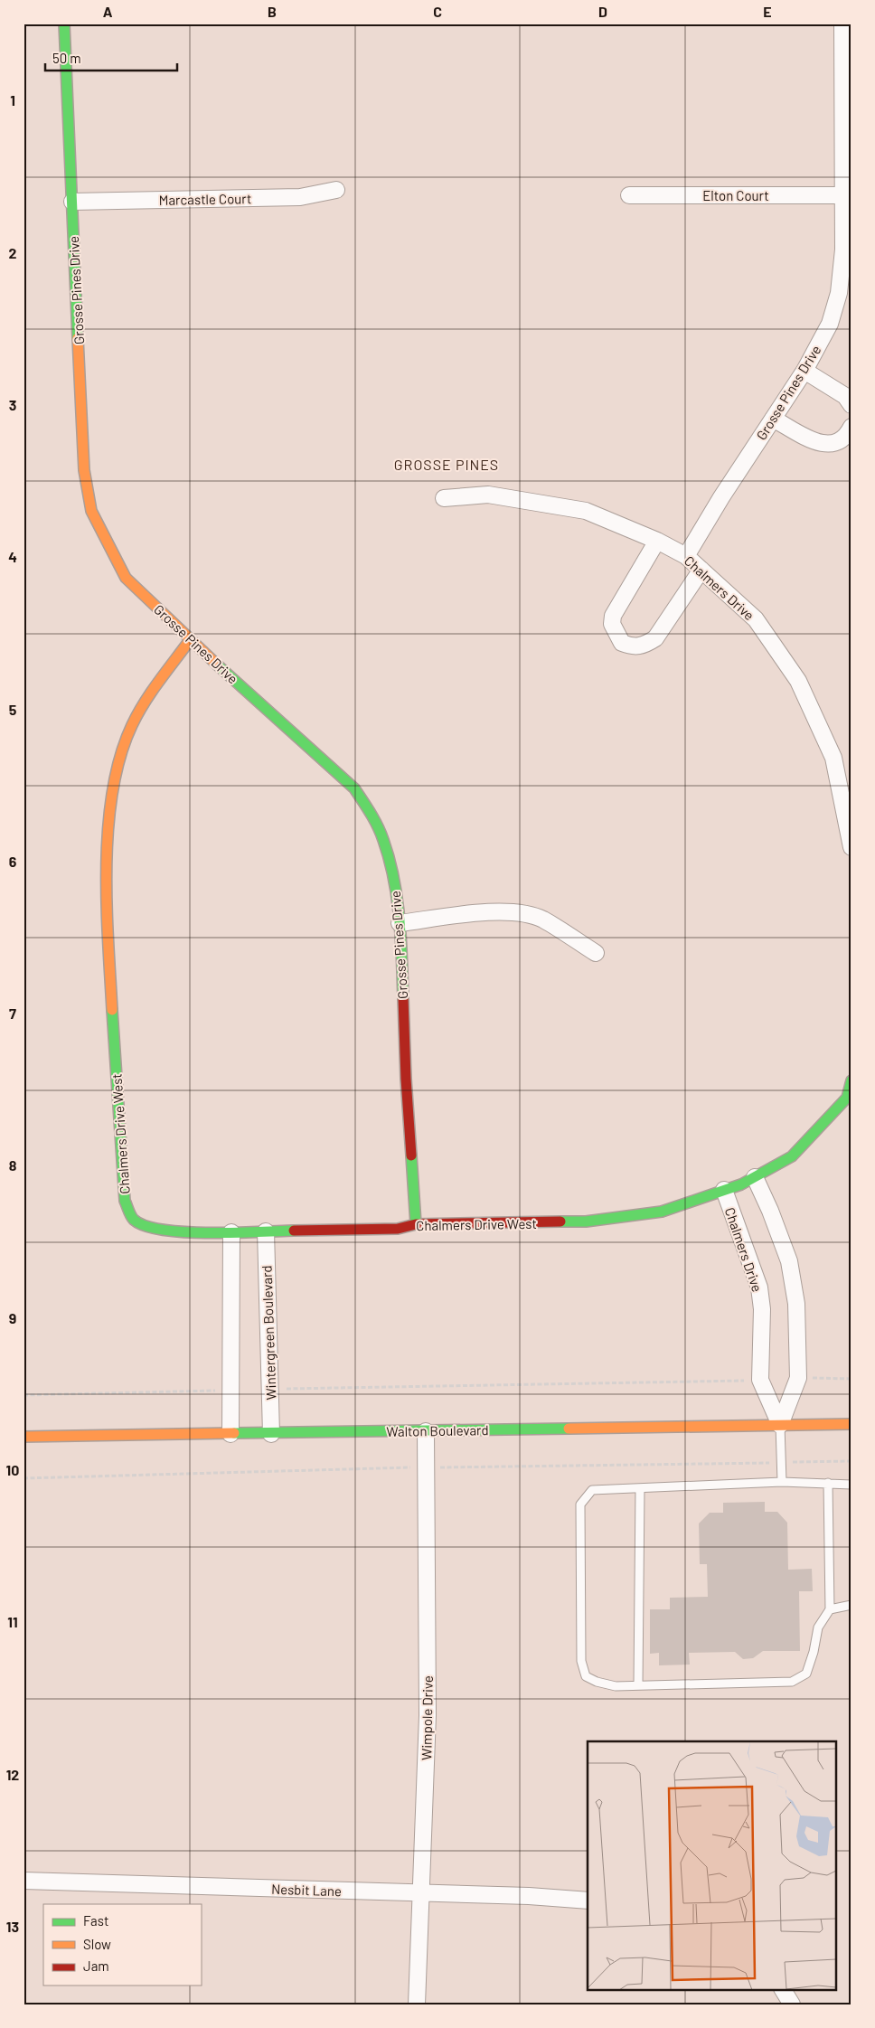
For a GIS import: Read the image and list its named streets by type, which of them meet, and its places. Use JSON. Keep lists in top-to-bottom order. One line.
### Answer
{"streets":{"street":["Elton Court","Marcastle Court","Grosse Pines Drive","Chalmers Drive","Chalmers Drive West","Wintergreen Boulevard","Walton Boulevard","Wimpole Drive","Nesbit Lane"]},"crossings":[["Elton Court","Grosse Pines Drive"],["Marcastle Court","Grosse Pines Drive"],["Grosse Pines Drive","Chalmers Drive"],["Grosse Pines Drive","Chalmers Drive West"],["Chalmers Drive","Chalmers Drive West"],["Chalmers Drive","Walton Boulevard"],["Chalmers Drive West","Wintergreen Boulevard"],["Wintergreen Boulevard","Walton Boulevard"],["Walton Boulevard","Wimpole Drive"],["Wimpole Drive","Nesbit Lane"]],"districts":["GROSSE PINES"],"legend":["Fast","Slow","Jam"],"scale_bar":"50 m","grid":{"columns":["A","B","C","D","E"],"rows":["1","2","3","4","5","6","7","8","9","10","11","12","13"]}}
